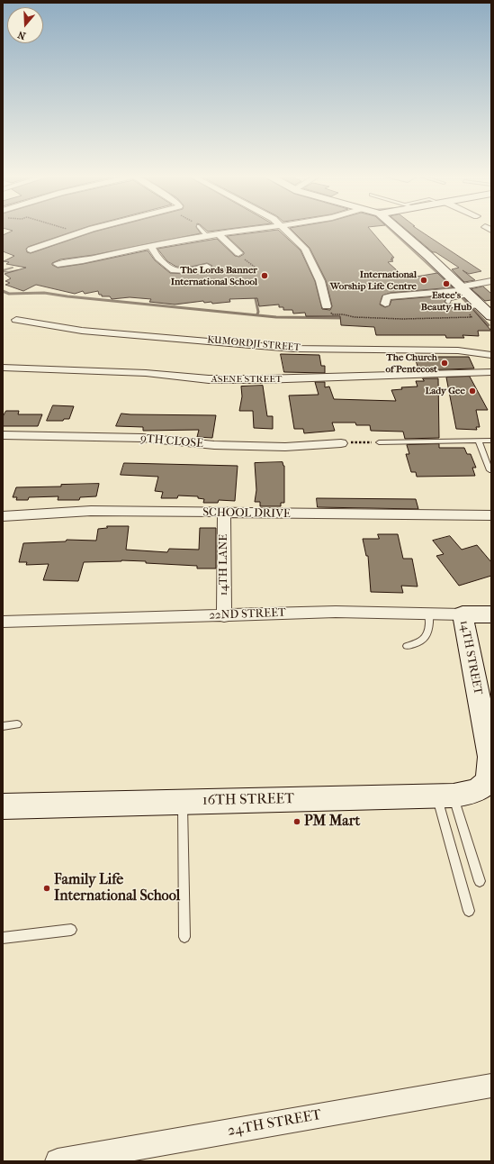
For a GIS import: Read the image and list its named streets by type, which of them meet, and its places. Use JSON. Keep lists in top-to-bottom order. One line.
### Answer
{"streets":{"street":["KUMORDJI STREET","ASENE STREET","9TH CLOSE","SCHOOL DRIVE","14TH LANE","22ND STREET","14TH STREET","16TH STREET","24TH STREET"]},"crossings":[["SCHOOL DRIVE","14TH LANE"],["14TH LANE","22ND STREET"],["22ND STREET","14TH STREET"],["14TH STREET","16TH STREET"]],"places":["The Lords Banner International School","International Worship Life Centre","Estee's Beauty Hub","The Church of Pentecost","Lady Gee","PM Mart","Family Life International School"],"north":"bottom"}
